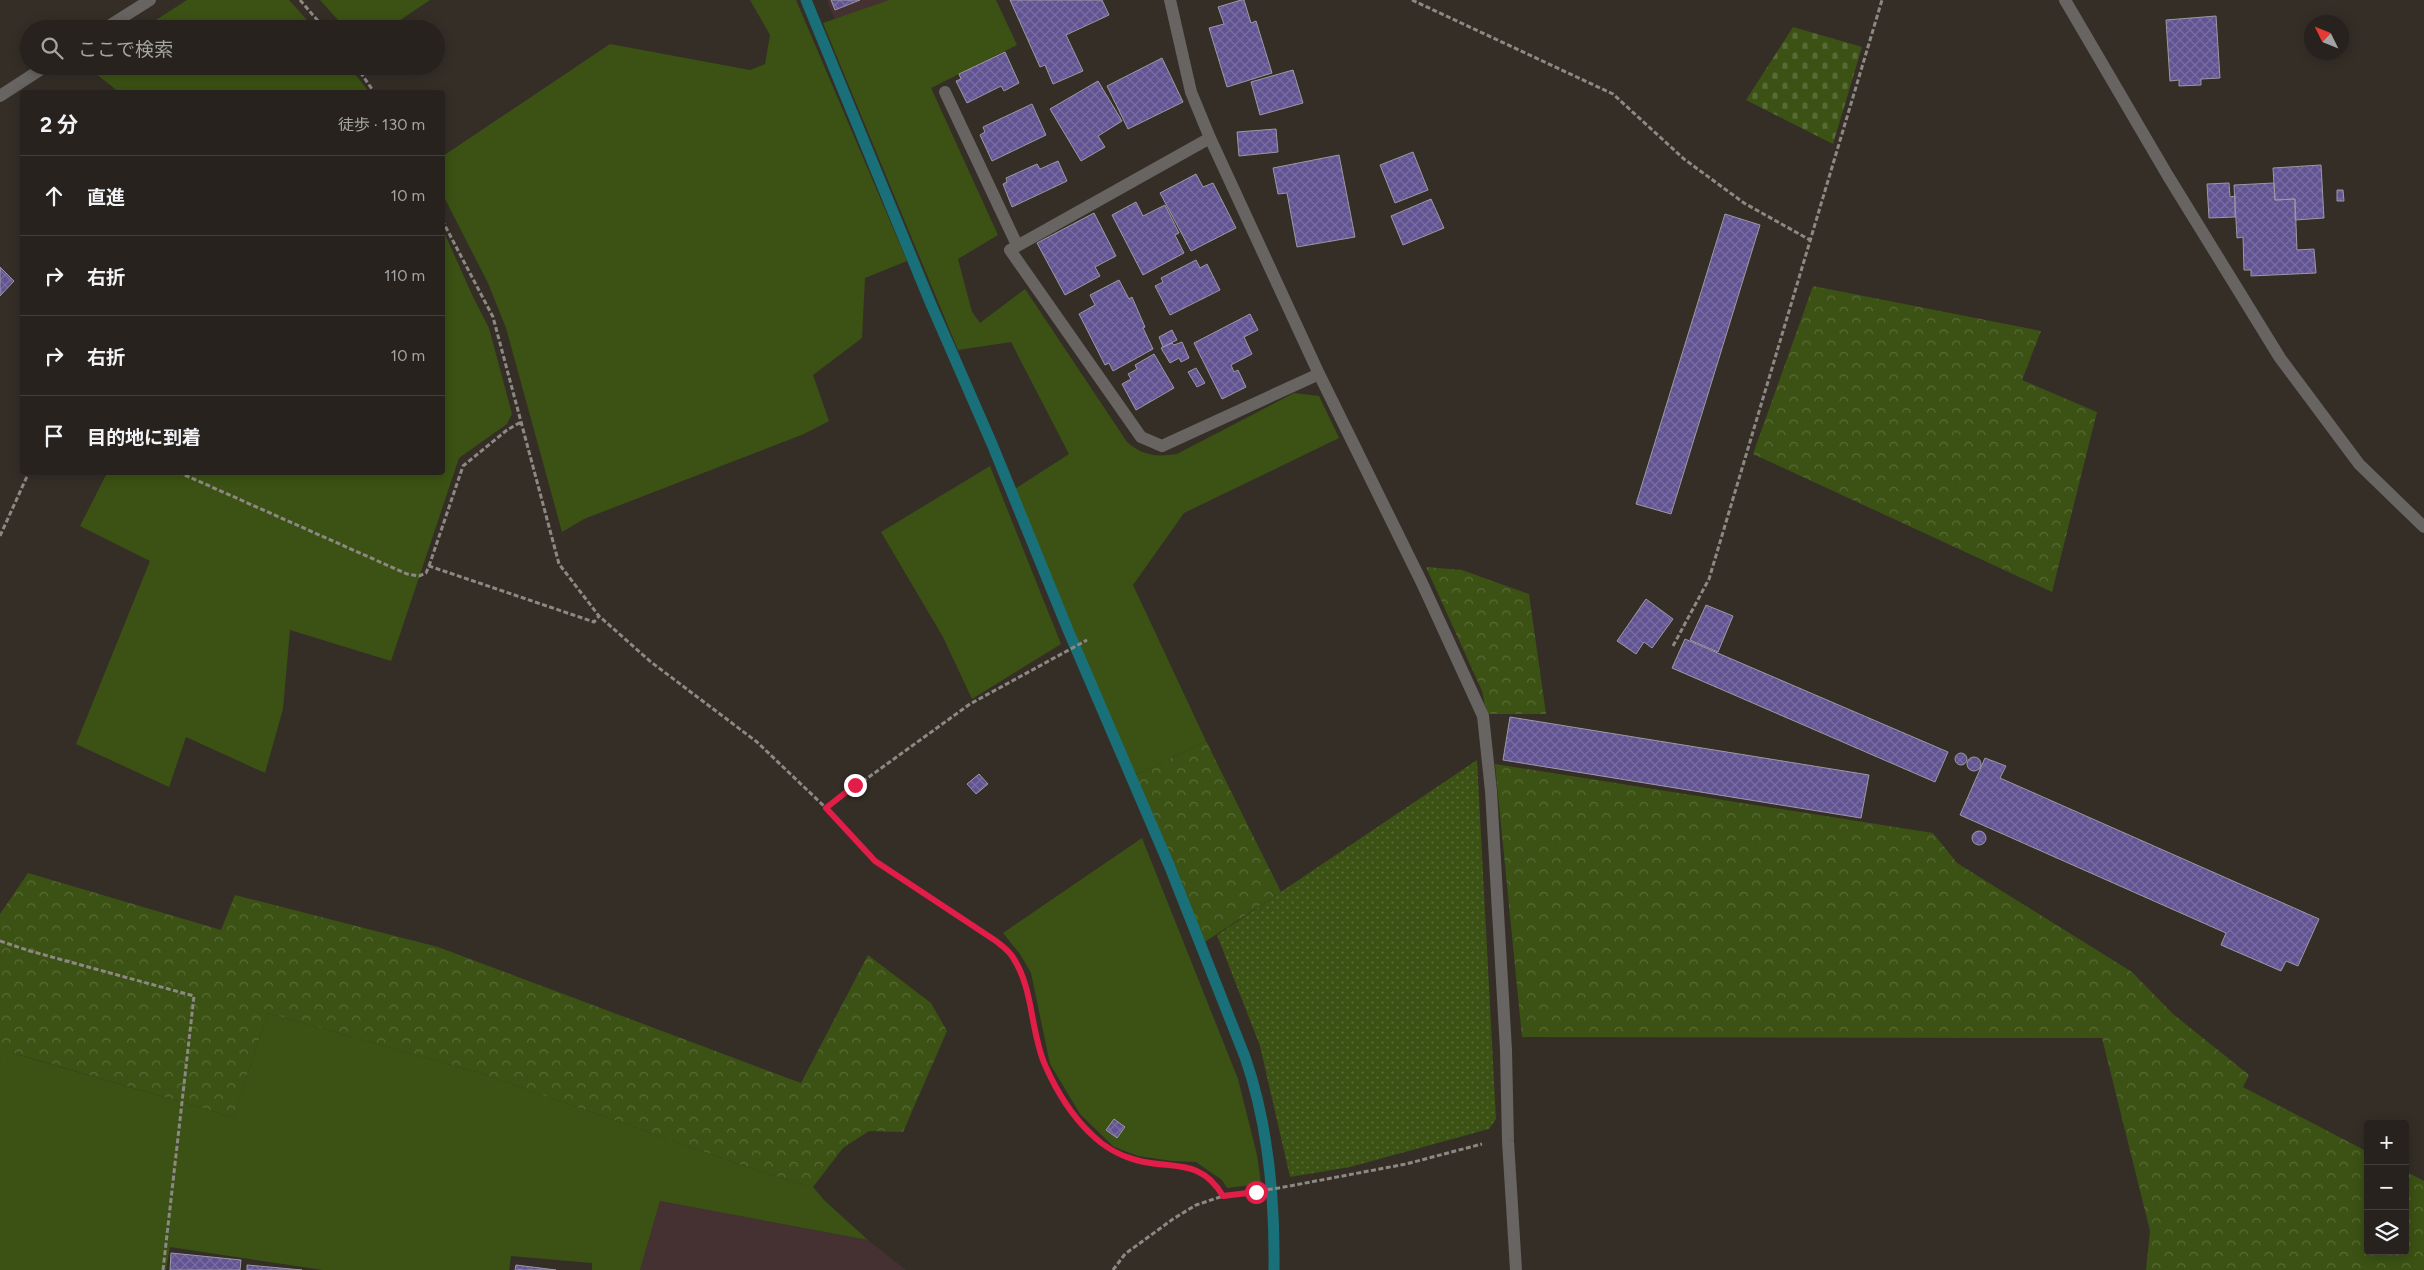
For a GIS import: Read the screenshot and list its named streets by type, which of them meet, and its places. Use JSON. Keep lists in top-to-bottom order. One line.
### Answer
{"north":"top left","page":{"search":"ここで検索","heading":["2 分","徒歩 · 130 m"],"list":[["直進","10 m"],["右折","110 m"],["右折","10 m"],"目的地に到着"],"map_buttons":["+","−"]}}
